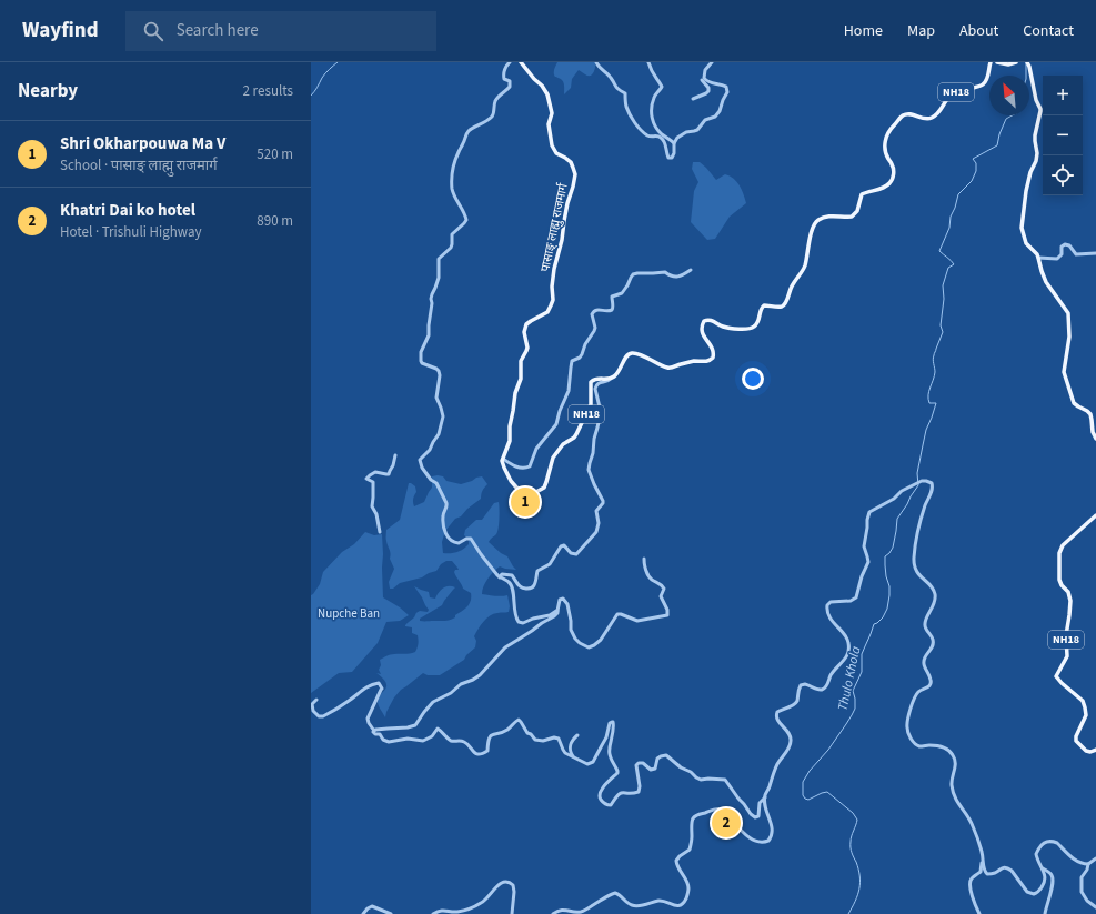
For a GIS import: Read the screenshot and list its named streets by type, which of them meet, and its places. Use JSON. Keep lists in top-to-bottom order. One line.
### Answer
{"streets":{"main road":["NH18","पासाङ् लाह्मु राजमार्ग"]},"crossings":[["NH18","पासाङ् लाह्मु राजमार्ग"]],"water":["Thulo Khola"],"parks":["Nupche Ban"],"north":"top left","page":{"header":"Wayfind","search":"Search here","nav":["Home","Map","About","Contact"],"heading":["Nearby","2 results"],"map_buttons":["+","−"],"list":[{"mark":"1","name":"Shri Okharpouwa Ma V","note":"School · पासाङ् लाह्मु राजमार्ग","value":"520 m"},{"mark":"2","name":"Khatri Dai ko hotel","note":"Hotel · Trishuli Highway","value":"890 m"}],"pins":["1","2"]}}
